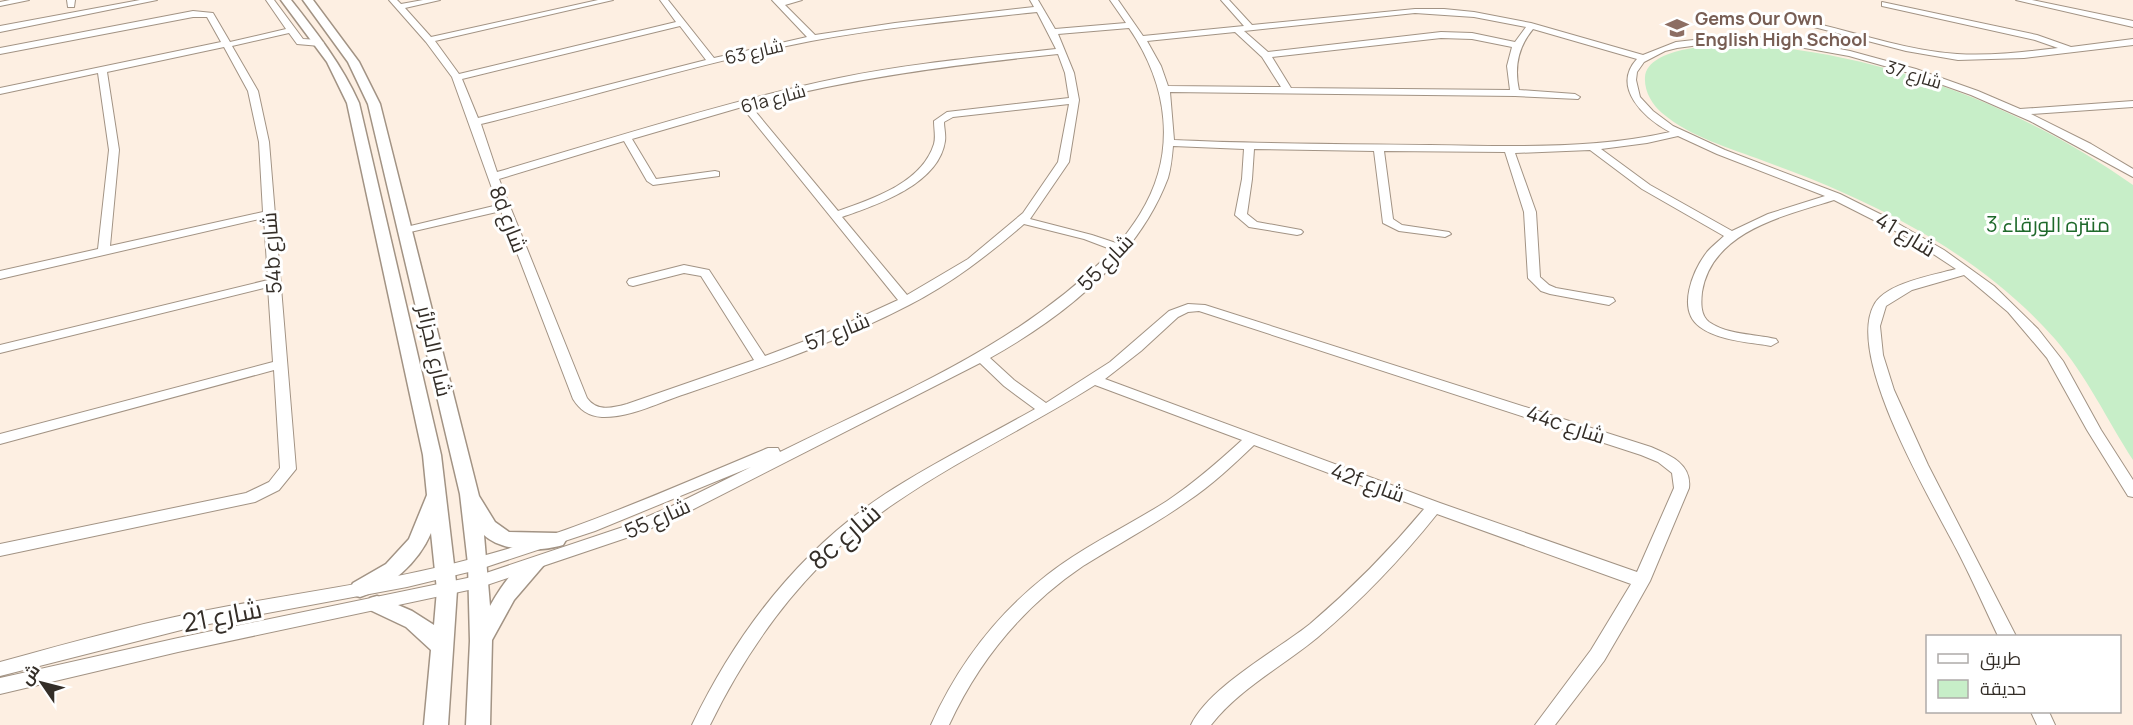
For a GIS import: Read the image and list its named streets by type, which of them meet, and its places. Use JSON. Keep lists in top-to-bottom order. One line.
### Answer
{"streets":{"main road":["شارع الجزائر"],"street":["شارع 63","شارع 37","61a شارع","8d شارع","شارع 41","54b شارع","شارع 55","شارع 57","44c شارع","42f شارع","8c شارع","شارع 21"]},"crossings":[["شارع 63","8d شارع"],["شارع 63","شارع 57"],["شارع 37","شارع 41"],["61a شارع","8d شارع"],["61a شارع","شارع 57"],["8d شارع","شارع 57"],["شارع 55","شارع الجزائر"],["شارع 55","شارع 21"],["شارع الجزائر","شارع 21"],["44c شارع","42f شارع"],["44c شارع","8c شارع"],["42f شارع","8c شارع"]],"parks":["منتزه الورقاء 3"],"places":{"school or university":["Gems Our Own English High School"]},"legend":["طريق","حديقة"],"north":"top left"}
